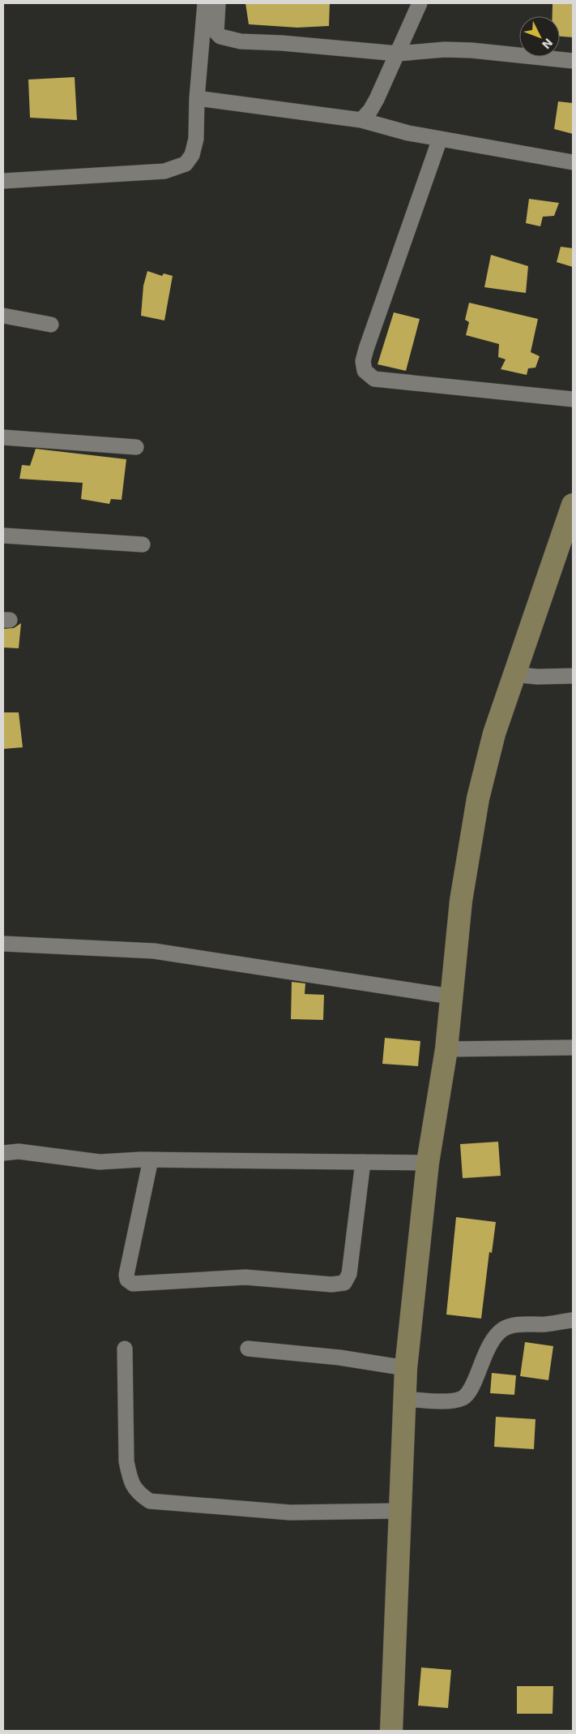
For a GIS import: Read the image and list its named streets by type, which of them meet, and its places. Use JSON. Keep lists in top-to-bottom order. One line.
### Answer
{"north":"bottom right"}
